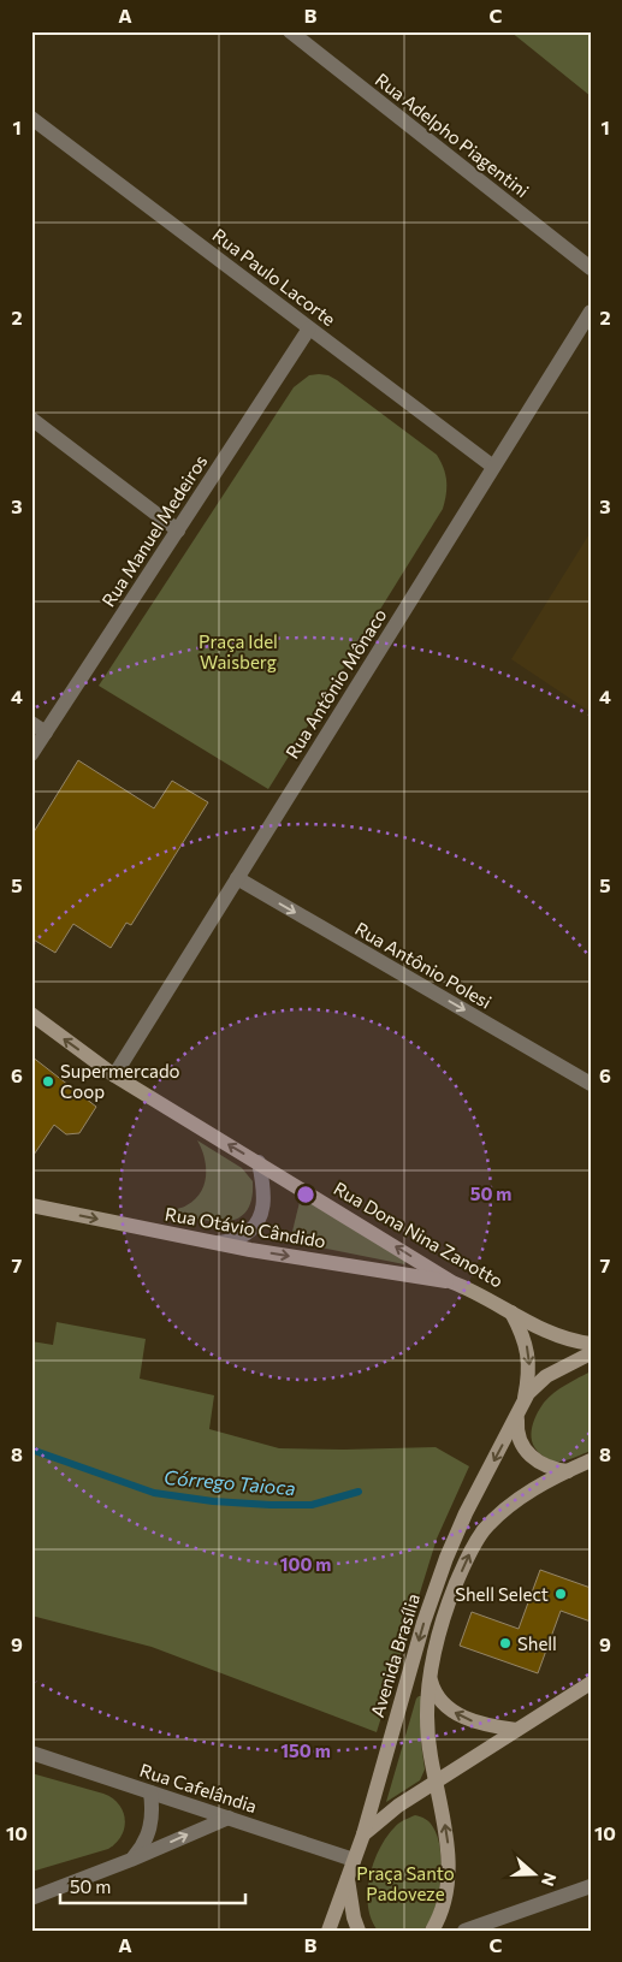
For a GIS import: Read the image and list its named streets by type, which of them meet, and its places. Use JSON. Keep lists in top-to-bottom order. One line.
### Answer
{"streets":{"main road":["Rua Otávio Cândido","Rua Dona Nina Zanotto","Avenida Brasília"],"street":["Rua Adelpho Piagentini","Rua Paulo Lacorte","Rua Manuel Medeiros","Rua Antônio Mônaco","Rua Antônio Polesi","Rua Cafelândia"]},"crossings":[["Rua Paulo Lacorte","Rua Manuel Medeiros"],["Rua Paulo Lacorte","Rua Antônio Mônaco"],["Rua Antônio Mônaco","Rua Antônio Polesi"],["Rua Antônio Mônaco","Rua Dona Nina Zanotto"],["Rua Otávio Cândido","Rua Dona Nina Zanotto"],["Rua Dona Nina Zanotto","Avenida Brasília"],["Avenida Brasília","Rua Cafelândia"]],"one_way":["Rua Antônio Polesi","Rua Otávio Cândido"],"water":["Córrego Taioca"],"parks":["Praça Idel Waisberg","Praça Santo Padoveze"],"places":["Supermercado Coop","Shell Select","Shell"],"scale_bar":"50 m","north":"right","grid":{"columns":["A","B","C"],"rows":["1","2","3","4","5","6","7","8","9","10"]},"rings":["50 m","100 m","150 m"]}
